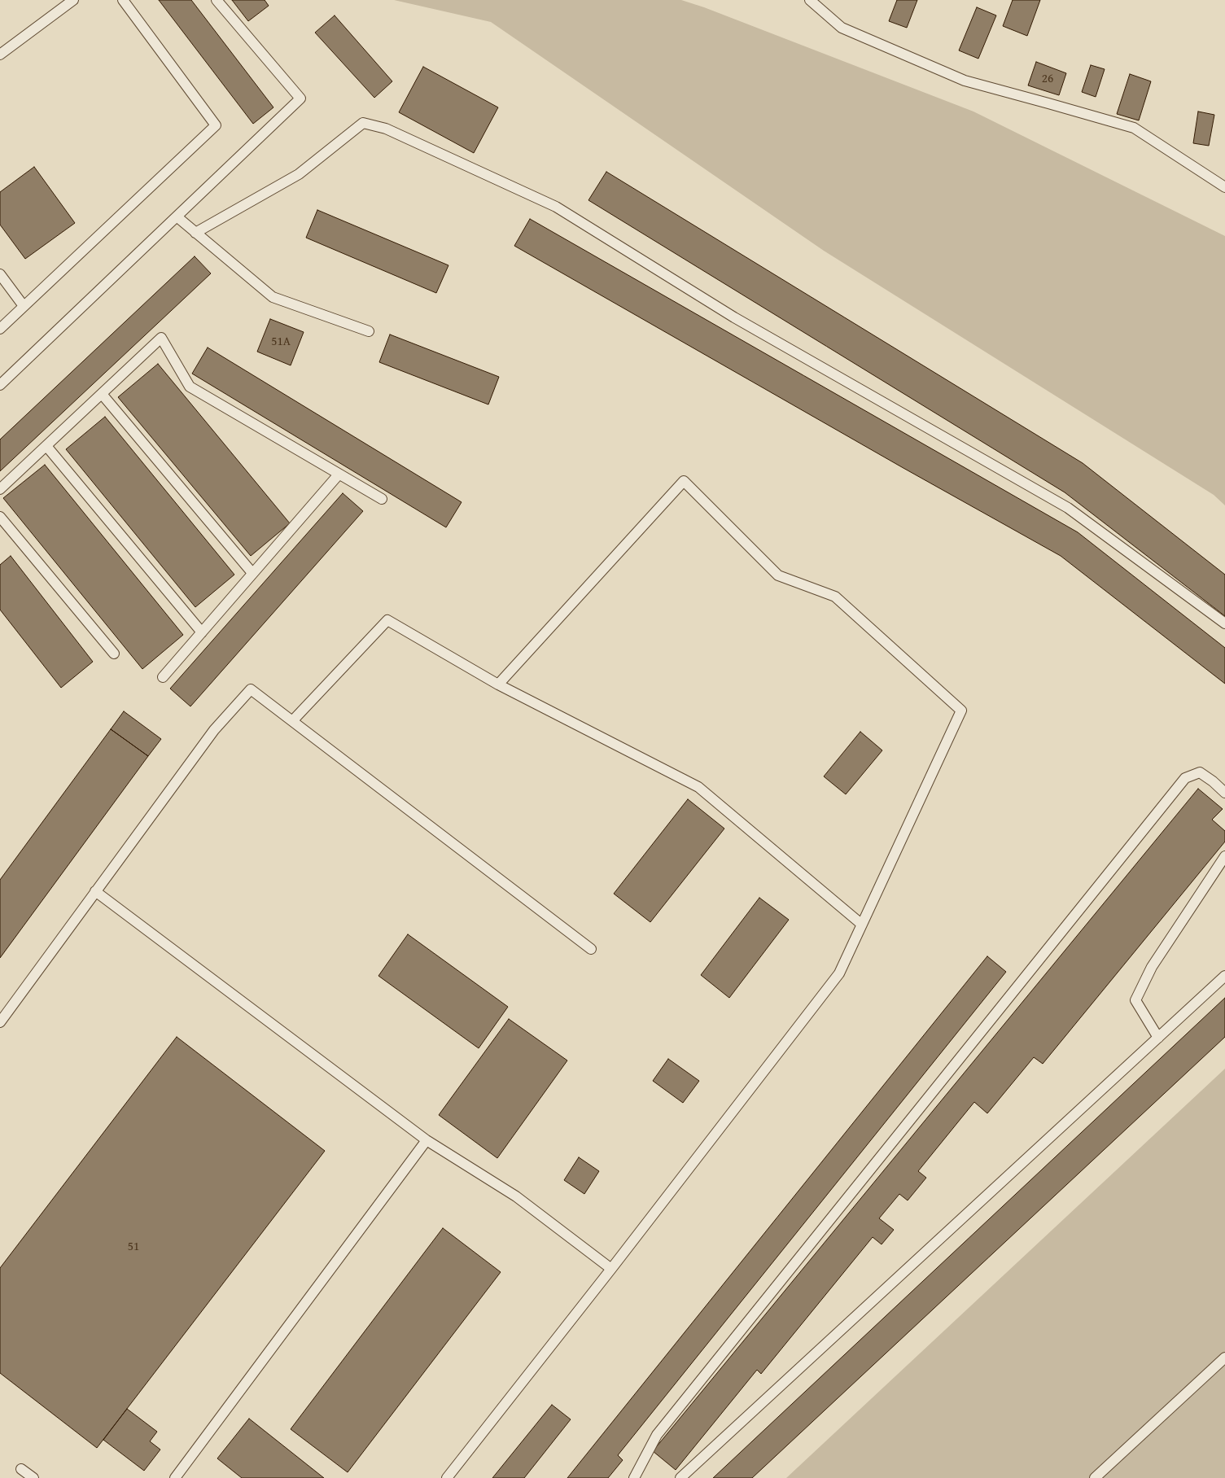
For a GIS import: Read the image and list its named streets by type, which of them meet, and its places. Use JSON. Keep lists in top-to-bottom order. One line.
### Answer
{"house_numbers":["26","51А","51"]}
